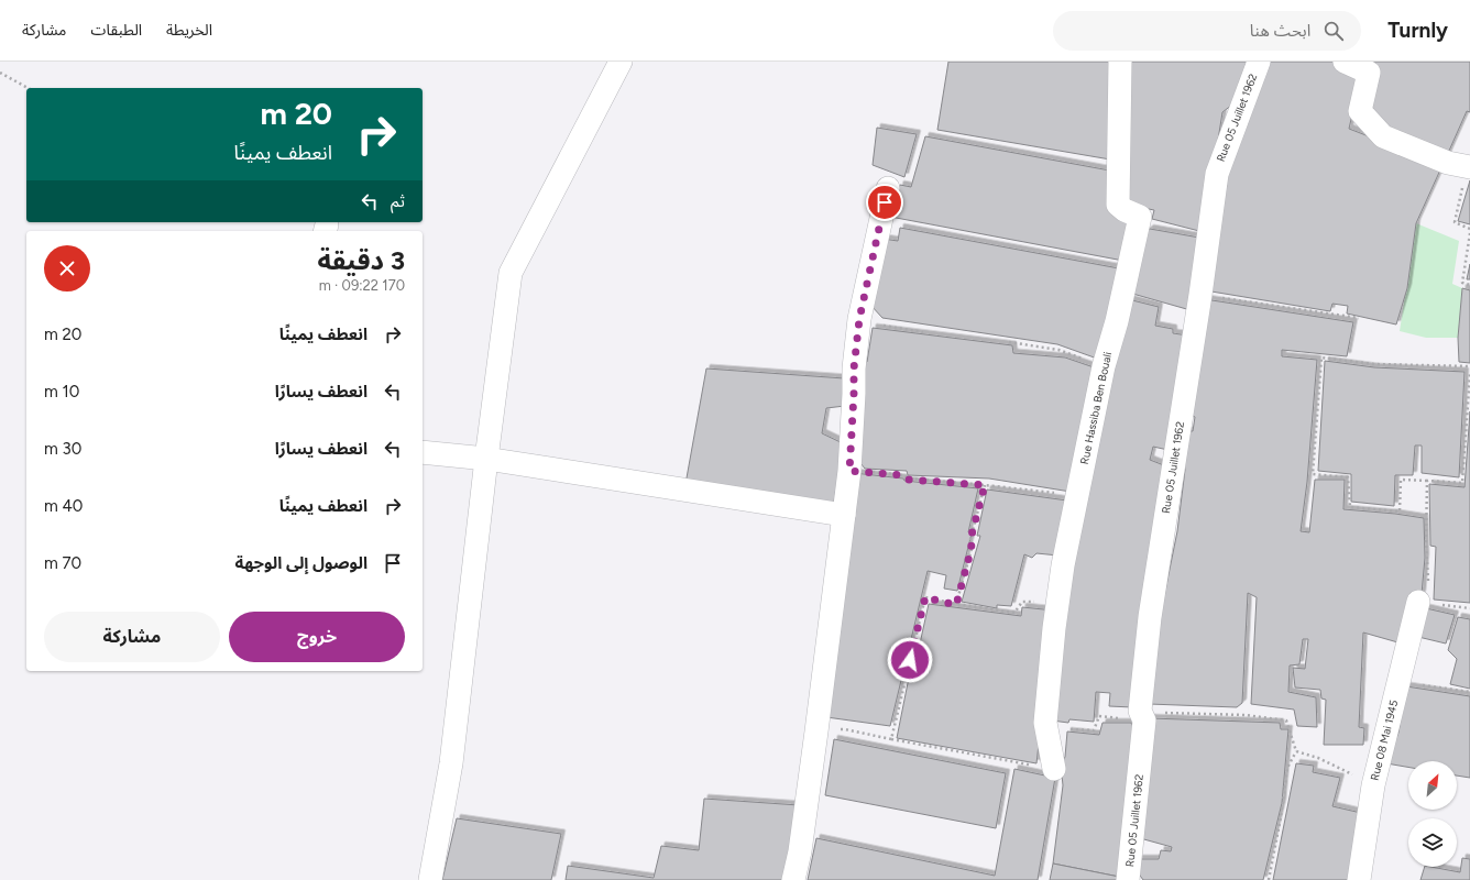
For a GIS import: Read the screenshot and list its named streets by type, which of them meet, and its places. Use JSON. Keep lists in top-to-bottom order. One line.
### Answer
{"streets":{"street":["Rue 05 Juillet 1962","Rue Hassiba Ben Bouali","Rue 08 Mai 1945"]},"north":"top right","page":{"header":"Turnly","search":"ابحث هنا","nav":["الخريطة","الطبقات","مشاركة"],"turn":["20 m","انعطف يمينًا"],"then":"ثم","heading":["3 دقيقة","170 m · 09:22"],"list":[{"name":"انعطف يمينًا","value":"20 m"},{"name":"انعطف يسارًا","value":"10 m"},{"name":"انعطف يسارًا","value":"30 m"},{"name":"انعطف يمينًا","value":"40 m"},{"name":"الوصول إلى الوجهة","value":"70 m"}],"buttons":["خروج","مشاركة"]}}
